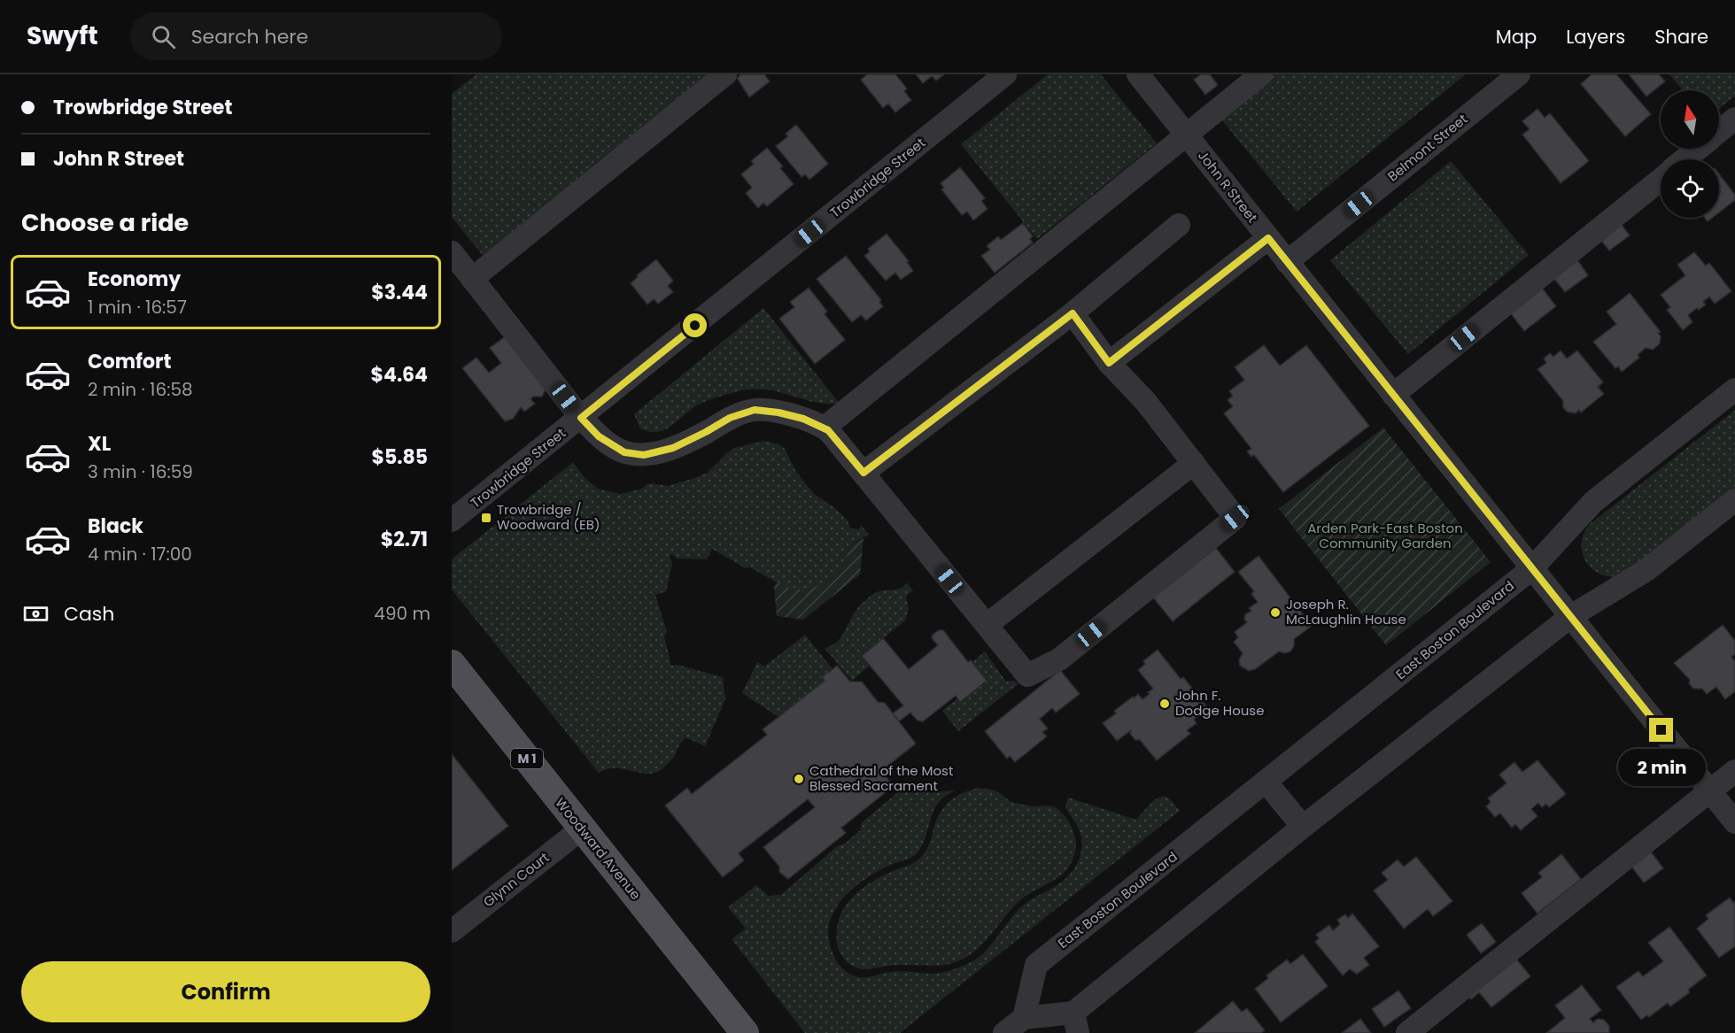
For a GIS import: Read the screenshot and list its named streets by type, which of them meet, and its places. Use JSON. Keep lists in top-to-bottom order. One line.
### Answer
{"streets":{"main road":["M 1","Woodward Avenue"],"street":["Belmont Street","Trowbridge Street","John R Street","East Boston Boulevard","Glynn Court"]},"crossings":[["Belmont Street","John R Street"],["John R Street","East Boston Boulevard"],["Woodward Avenue","Glynn Court"]],"parks":["Arden Park-East Boston Community Garden"],"places":{"transit":["Trowbridge / Woodward (EB)"],"other":["Joseph R. McLaughlin House","John F. Dodge House","Cathedral of the Most Blessed Sacrament"]},"north":"top","page":{"header":"Swyft","search":"Search here","nav":["Map","Layers","Share"],"banner":["Trowbridge Street","John R Street"],"heading":"Choose a ride","list":[{"name":"Economy","note":"1 min · 16:57","value":"$3.44"},{"name":"Comfort","note":"2 min · 16:58","value":"$4.64"},{"name":"XL","note":"3 min · 16:59","value":"$5.85"},{"name":"Black","note":"4 min · 17:00","value":"$2.71"}],"pay":["Cash","490 m"],"bubble":"2 min","buttons":"Confirm"}}
